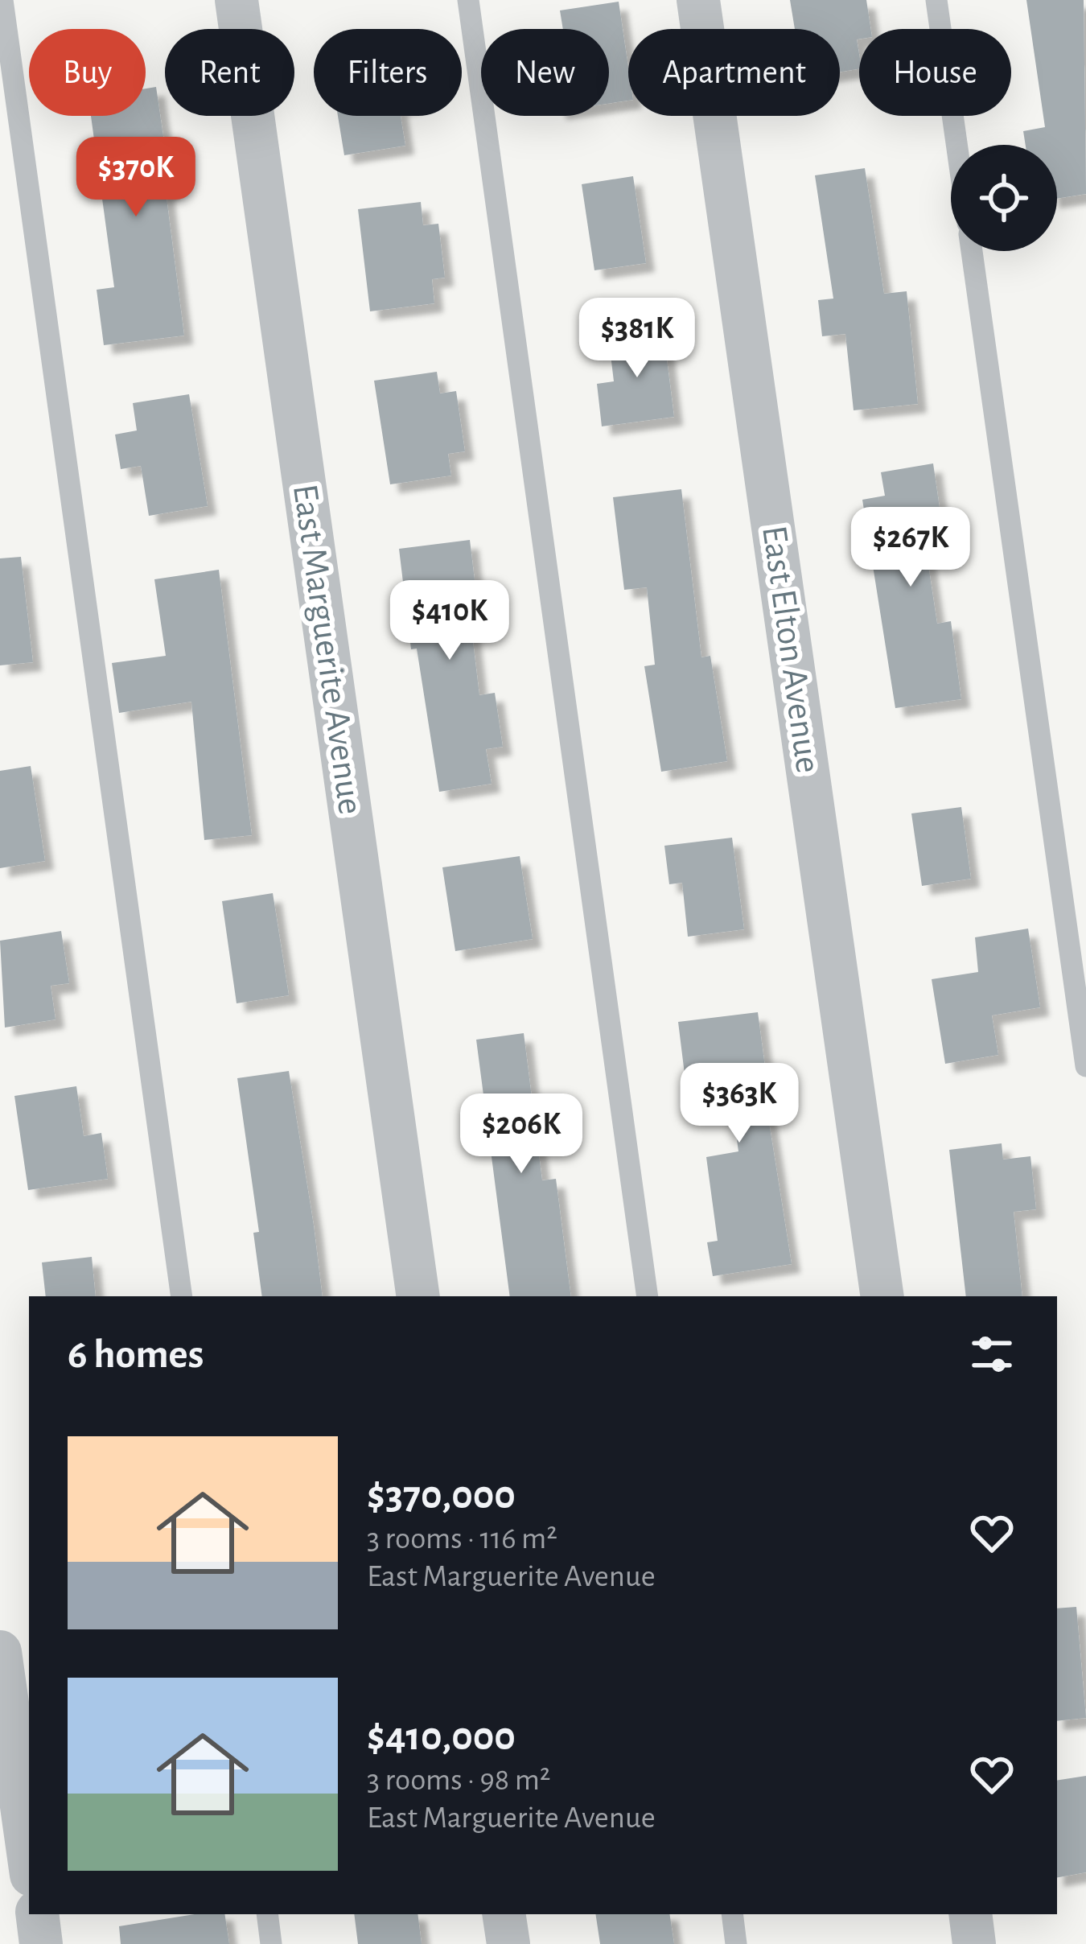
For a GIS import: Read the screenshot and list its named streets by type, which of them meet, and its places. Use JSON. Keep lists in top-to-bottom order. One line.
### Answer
{"streets":{"street":["East Marguerite Avenue","East Elton Avenue"]},"page":{"chip":["Buy","Rent","Filters","New","Apartment","House"],"price":["$370K","$381K","$267K","$410K","$363K","$206K"],"heading":"6 homes","list":[{"name":"$370,000","note":"3 rooms · 116 m² · East Marguerite Avenue"},{"name":"$410,000","note":"3 rooms · 98 m² · East Marguerite Avenue"}]}}
